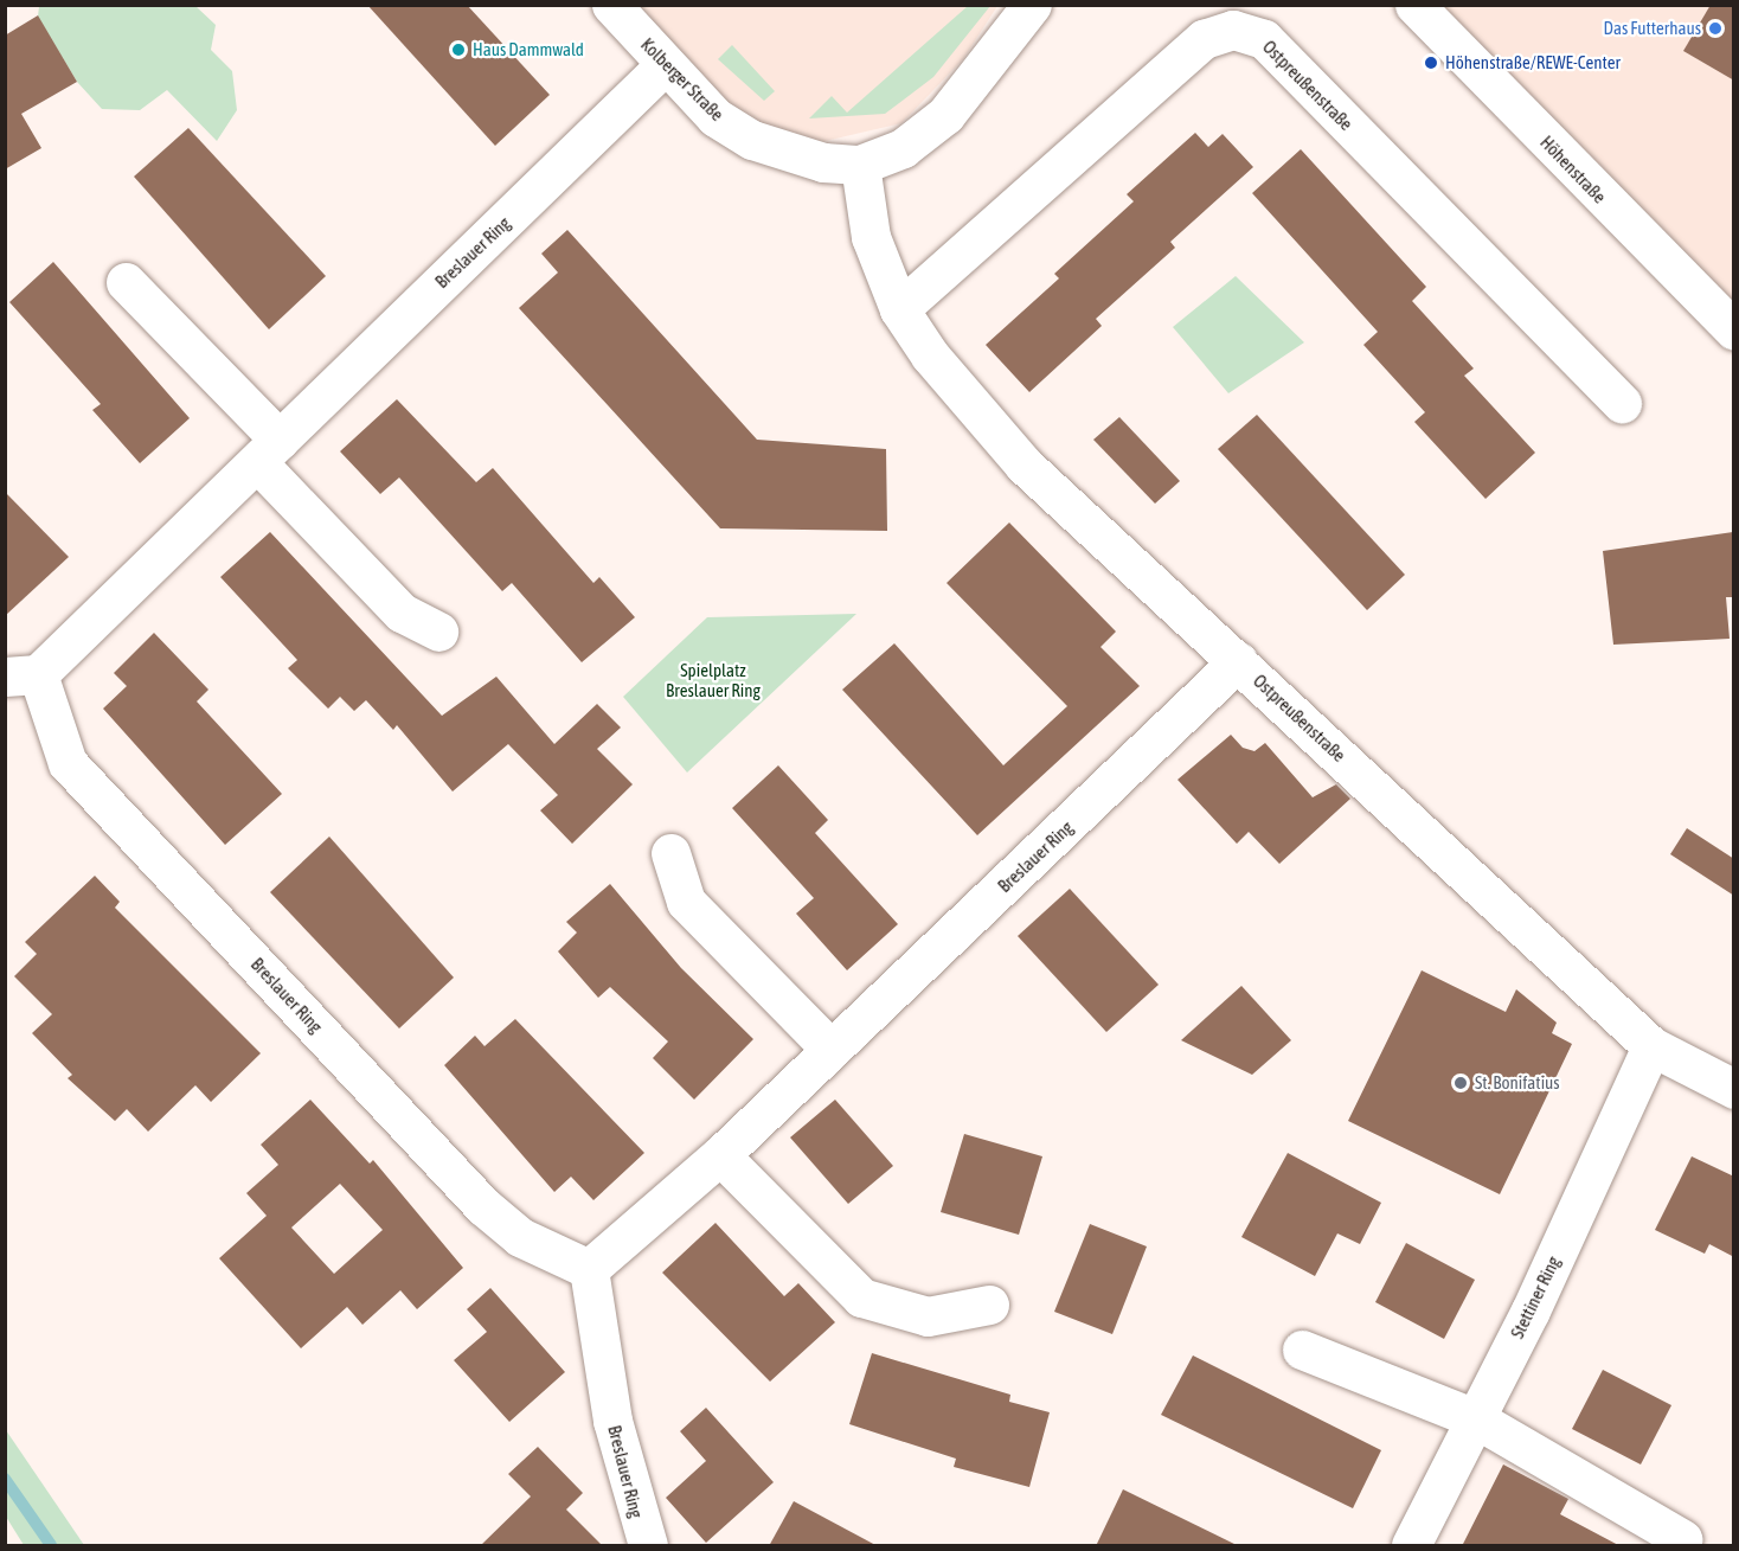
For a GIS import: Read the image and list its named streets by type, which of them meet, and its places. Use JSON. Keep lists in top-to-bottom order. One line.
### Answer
{"streets":{"street":["Kolberger Straße","Ostpreußenstraße","Höhenstraße","Breslauer Ring","Stettiner Ring"]},"crossings":[["Kolberger Straße","Ostpreußenstraße"],["Kolberger Straße","Breslauer Ring"],["Ostpreußenstraße","Breslauer Ring"],["Ostpreußenstraße","Stettiner Ring"]],"parks":["Spielplatz Breslauer Ring"],"places":["Das Futterhaus","Haus Dammwald","Höhenstraße/REWE-Center","St. Bonifatius"]}
